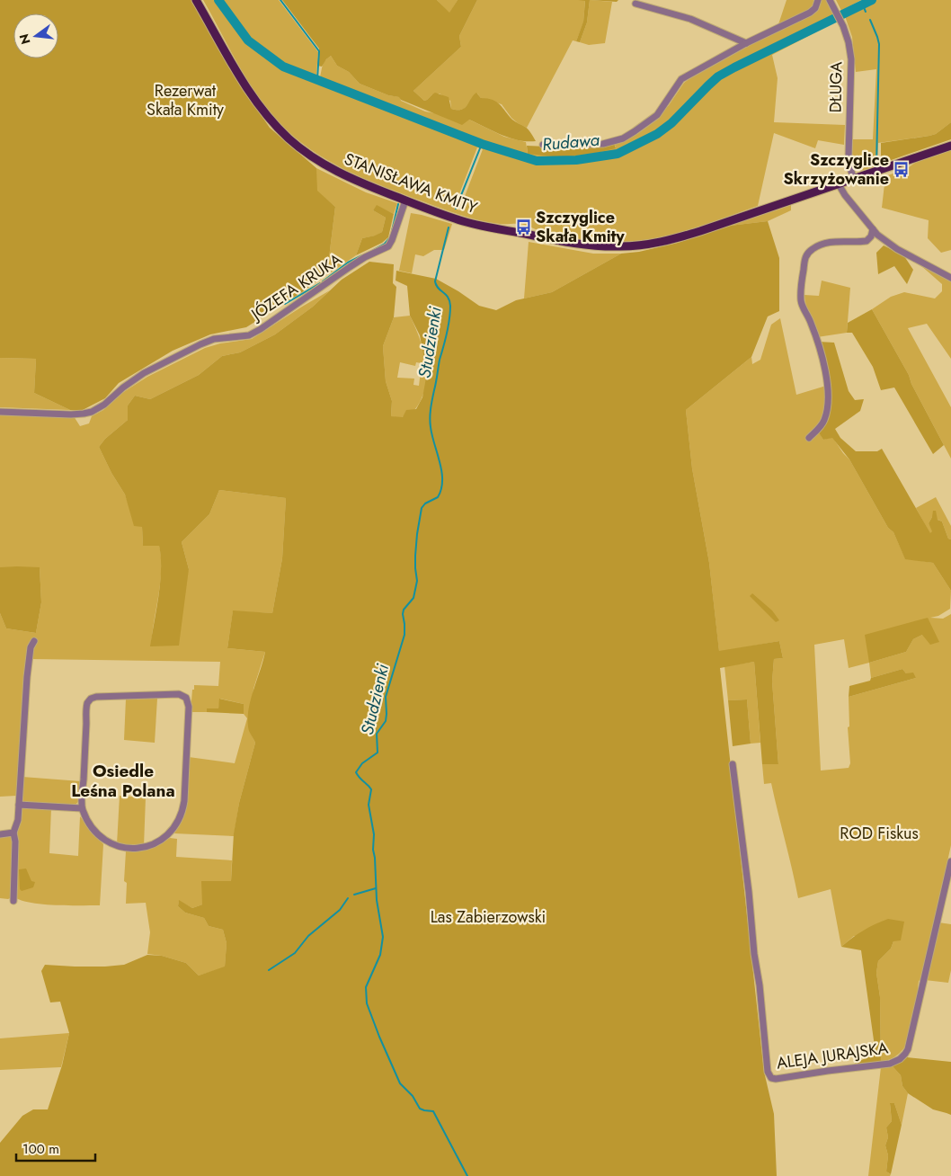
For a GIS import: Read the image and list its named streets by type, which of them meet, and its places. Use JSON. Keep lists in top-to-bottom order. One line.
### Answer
{"streets":{"main road":["STANISŁAWA KMITY"],"street":["DŁUGA","JÓZEFA KRUKA","ALEJA JURAJSKA"]},"crossings":[["DŁUGA","STANISŁAWA KMITY"],["STANISŁAWA KMITY","JÓZEFA KRUKA"]],"districts":["Osiedle Leśna Polana"],"water":["Rudawa","Studzienki"],"parks":["Rezerwat Skała Kmity","ROD Fiskus","Las Zabierzowski"],"places":{"bus stop":["Szczyglice Skrzyżowanie","Szczyglice Skała Kmity"]},"scale_bar":"100 m","north":"left"}
